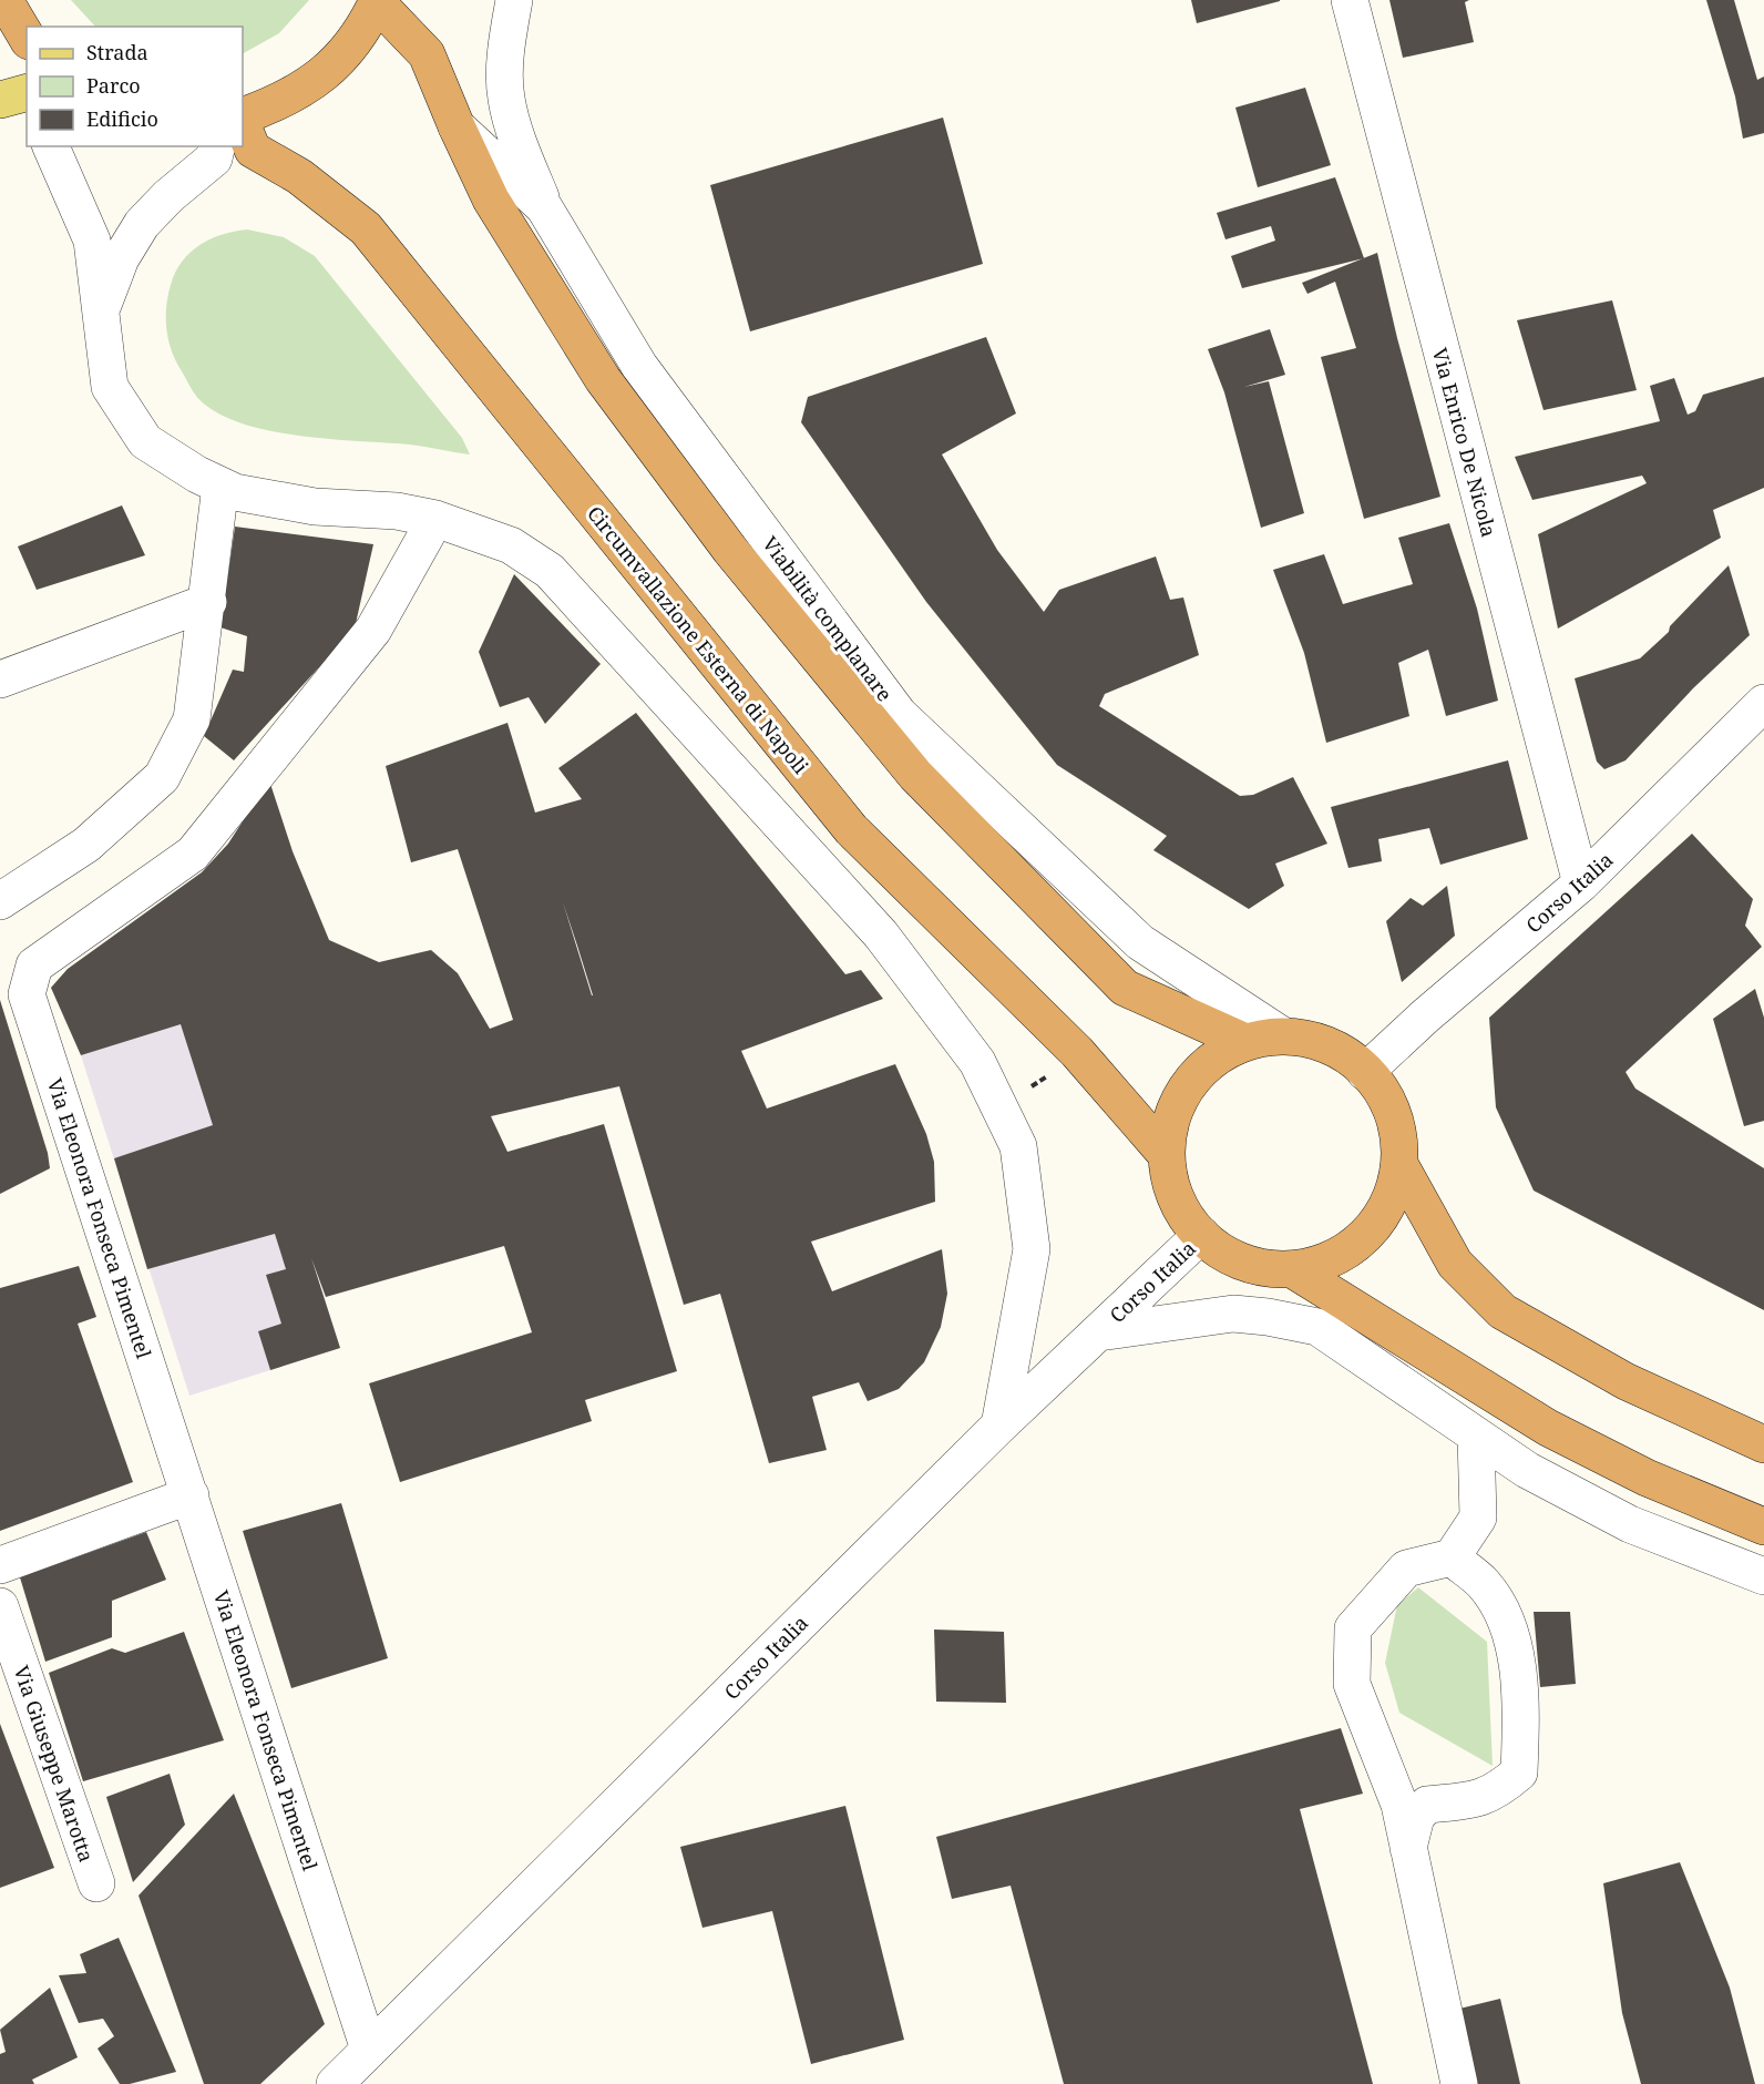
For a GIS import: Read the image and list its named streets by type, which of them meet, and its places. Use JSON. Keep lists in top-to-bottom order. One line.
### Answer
{"streets":{"highway":["Circumvallazione Esterna di Napoli"],"street":["Via Enrico De Nicola","Viabilità complanare","Corso Italia","Via Eleonora Fonseca Pimentel","Via Giuseppe Marotta"]},"crossings":[["Via Enrico De Nicola","Corso Italia"],["Viabilità complanare","Circumvallazione Esterna di Napoli"],["Viabilità complanare","Corso Italia"],["Circumvallazione Esterna di Napoli","Corso Italia"],["Corso Italia","Via Eleonora Fonseca Pimentel"]],"legend":["Strada","Parco","Edificio"]}
